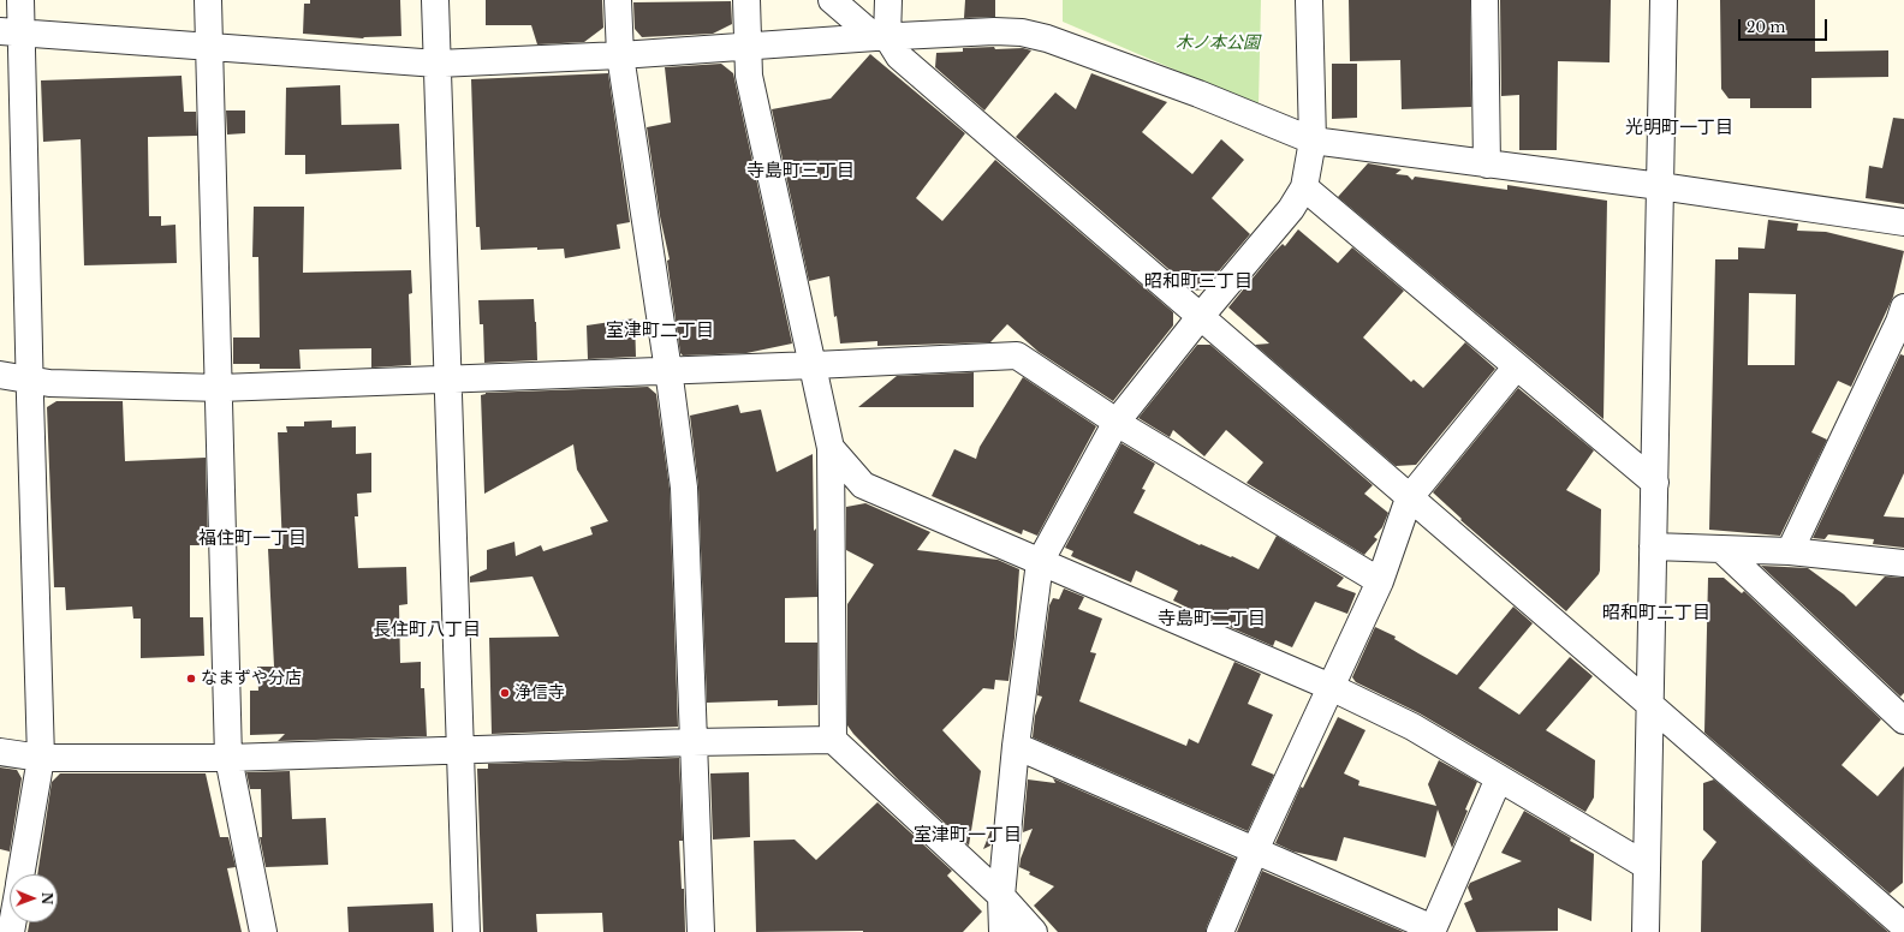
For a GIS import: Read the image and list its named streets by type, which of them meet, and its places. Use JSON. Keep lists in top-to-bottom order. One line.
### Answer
{"districts":["光明町一丁目","寺島町三丁目","昭和町三丁目","室津町二丁目","福住町一丁目","昭和町二丁目","寺島町二丁目","長住町八丁目","室津町一丁目"],"parks":["木ノ本公園"],"places":["なまずや分店","浄信寺"],"scale_bar":"20 m","north":"right"}
